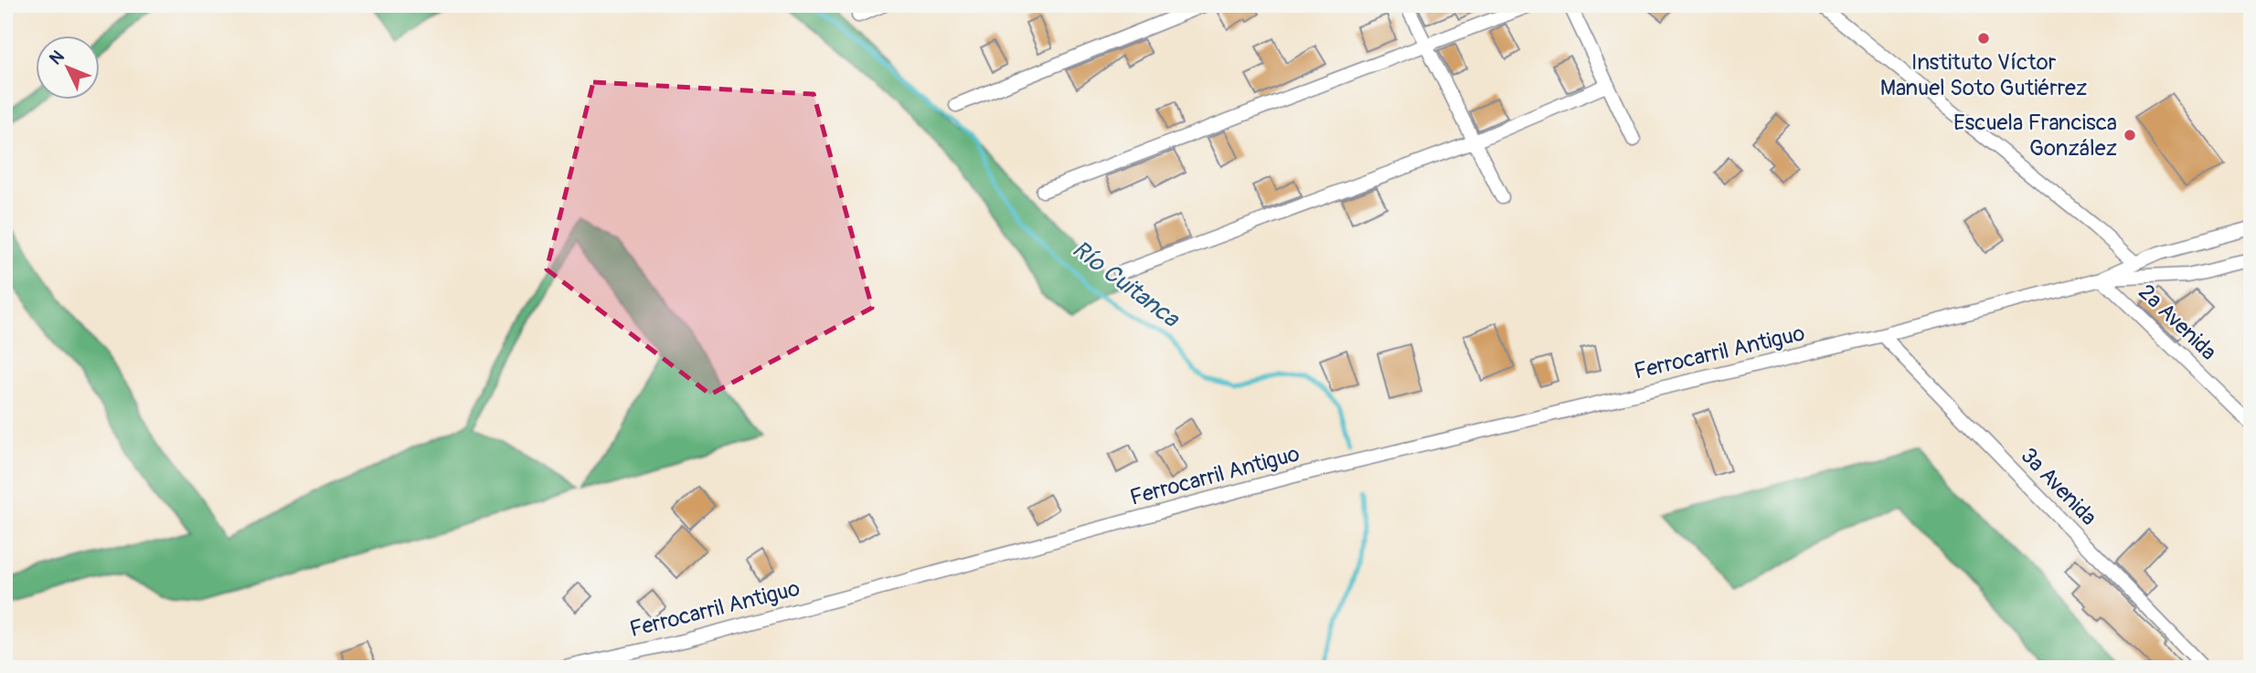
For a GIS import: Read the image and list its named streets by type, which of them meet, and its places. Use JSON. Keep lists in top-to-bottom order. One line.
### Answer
{"streets":{"street":["2a Avenida","Ferrocarril Antiguo","3a Avenida"]},"crossings":[["2a Avenida","Ferrocarril Antiguo"],["Ferrocarril Antiguo","3a Avenida"]],"water":["Río Cuitanca"],"places":["Instituto Víctor Manuel Soto Gutiérrez","Escuela Francisca González"],"north":"top left"}
